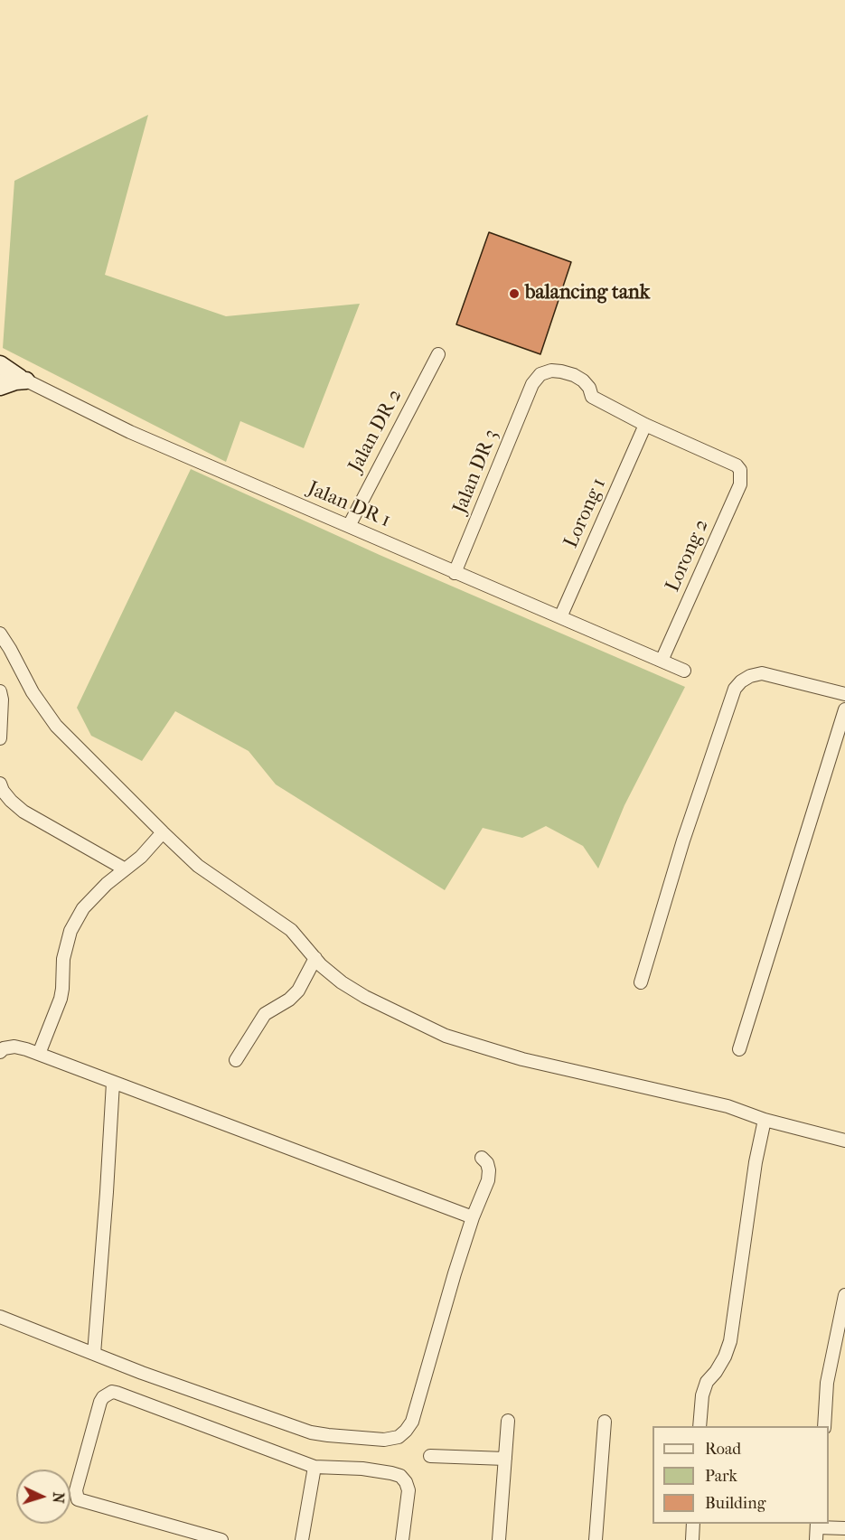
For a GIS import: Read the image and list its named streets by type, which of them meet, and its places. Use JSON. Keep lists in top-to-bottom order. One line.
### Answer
{"streets":{"street":["Jalan DR 2","Jalan DR 3","Jalan DR 1","Lorong 1","Lorong 2"]},"crossings":[["Jalan DR 2","Jalan DR 1"],["Jalan DR 3","Jalan DR 1"],["Jalan DR 3","Lorong 1"],["Jalan DR 3","Lorong 2"],["Jalan DR 1","Lorong 1"],["Jalan DR 1","Lorong 2"],["Lorong 1","Lorong 2"]],"places":["balancing tank"],"legend":["Road","Park","Building"],"north":"right"}
